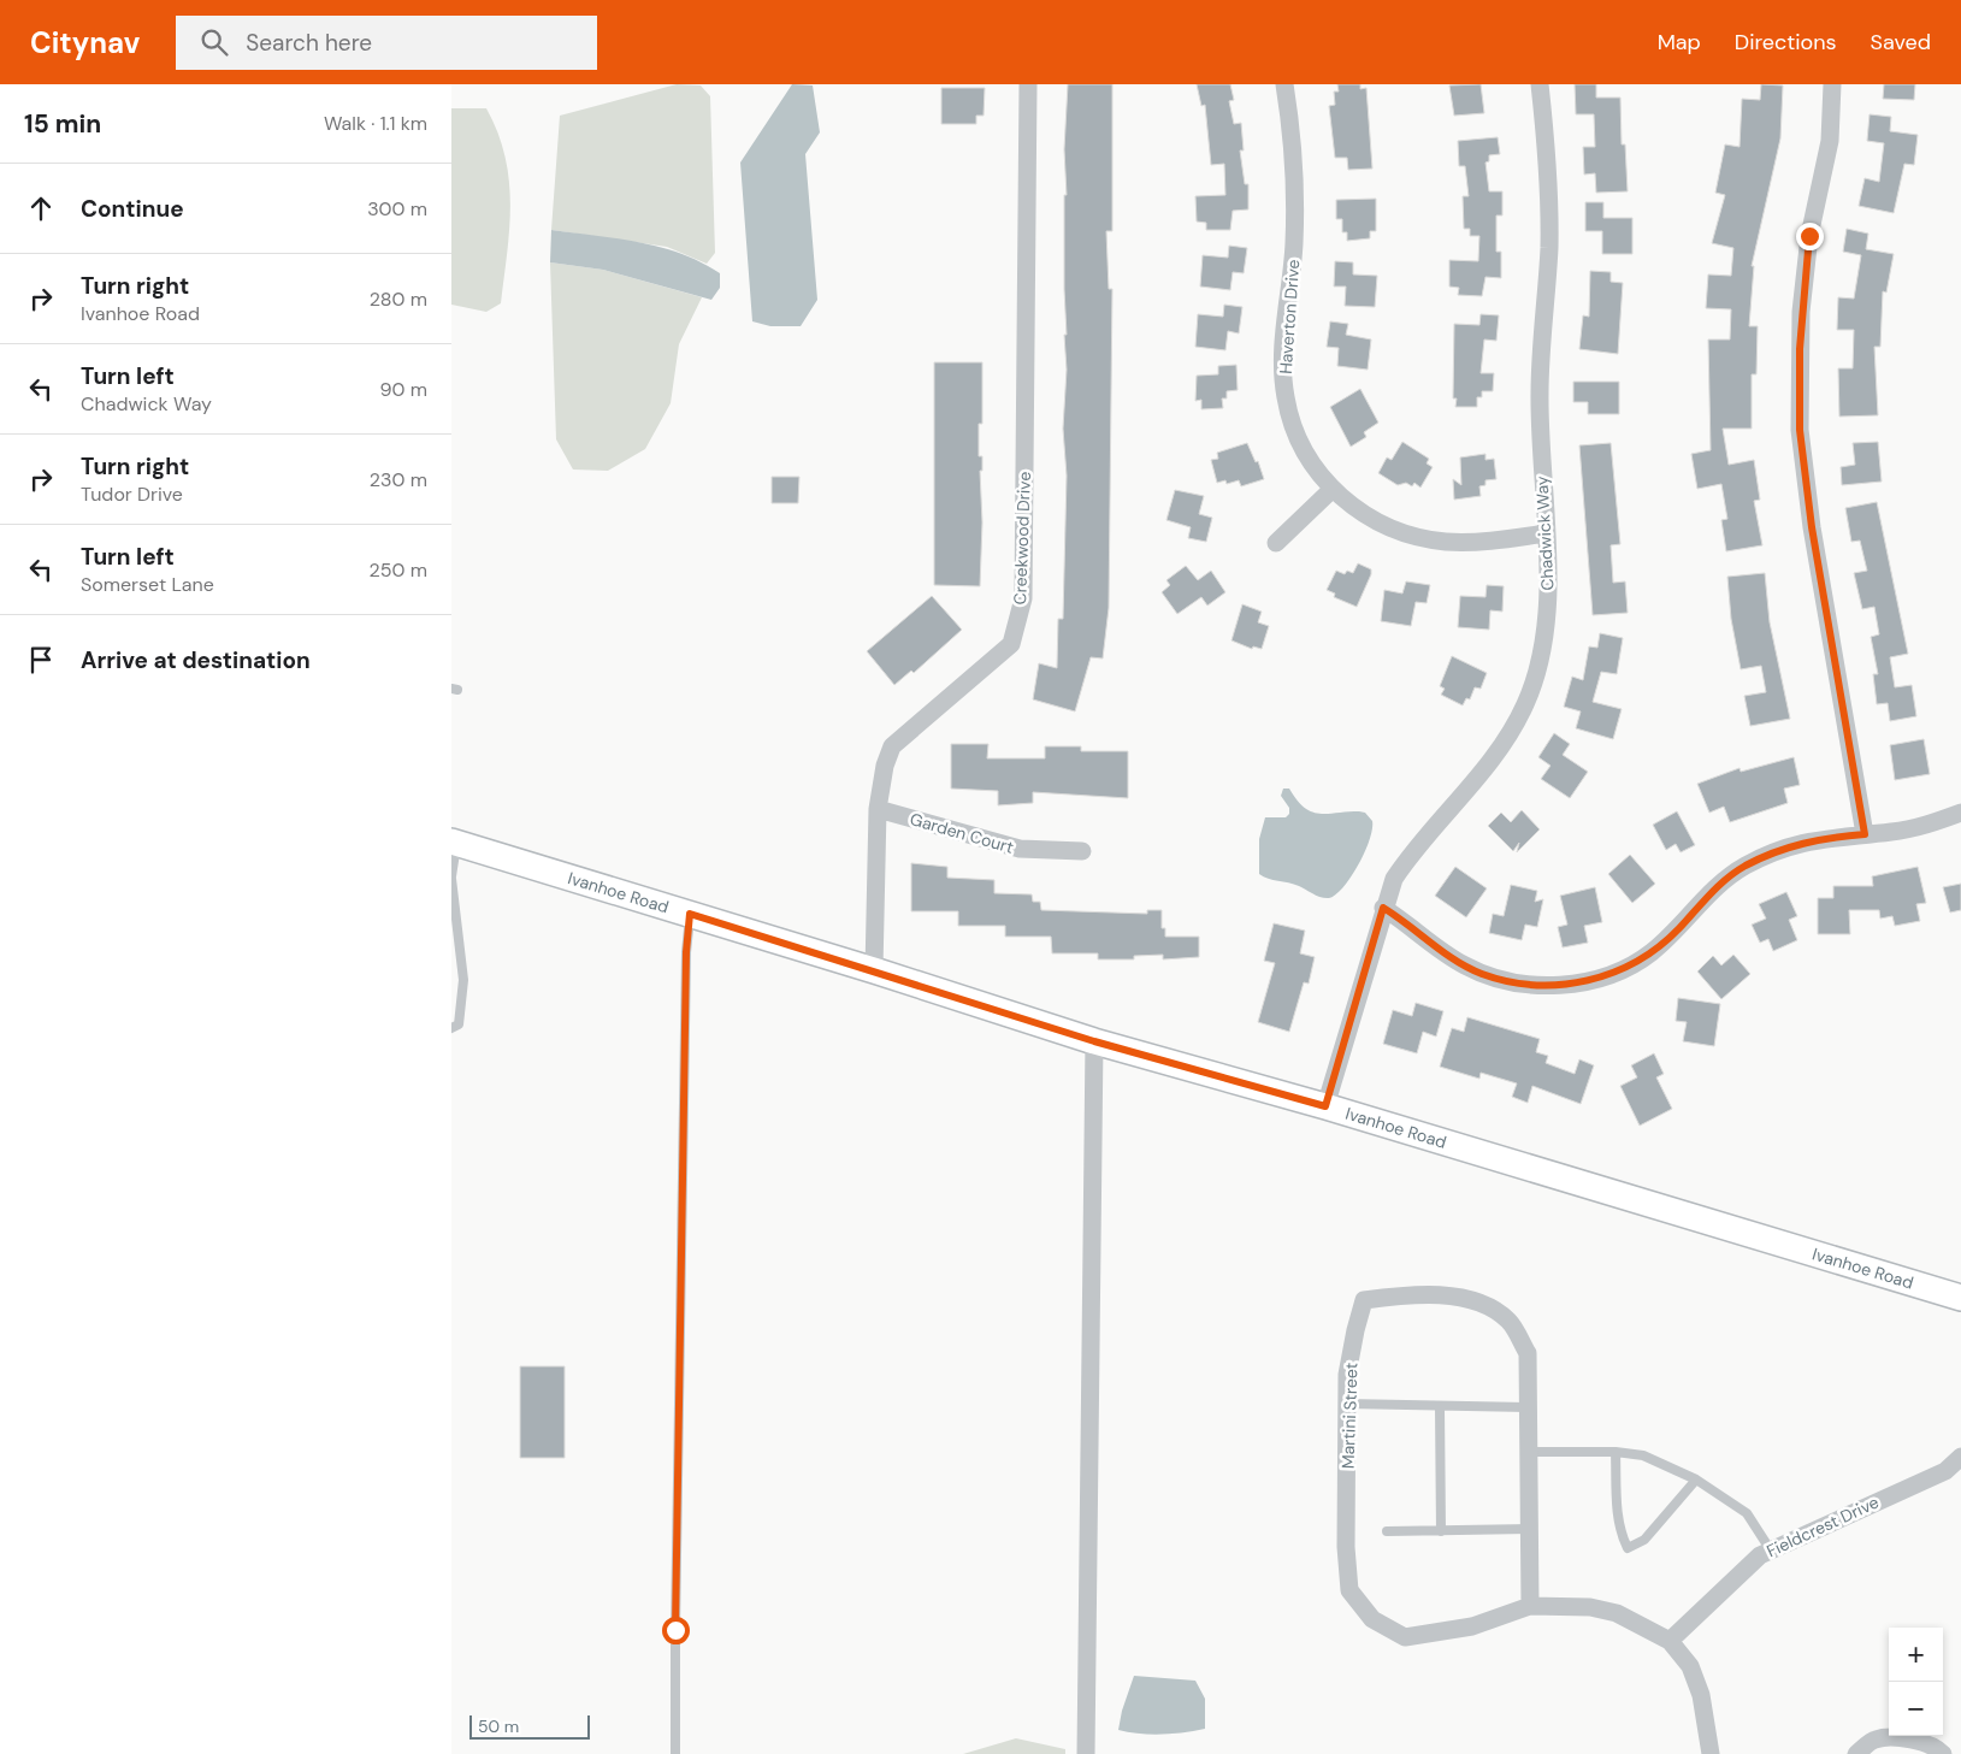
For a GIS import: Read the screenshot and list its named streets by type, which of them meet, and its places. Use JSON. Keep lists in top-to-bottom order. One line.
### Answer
{"streets":{"main road":["Ivanhoe Road"],"street":["Haverton Drive","Chadwick Way","Creekwood Drive","Garden Court","Martini Street","Fieldcrest Drive"]},"crossings":[["Haverton Drive","Chadwick Way"],["Chadwick Way","Ivanhoe Road"],["Creekwood Drive","Garden Court"],["Creekwood Drive","Ivanhoe Road"],["Martini Street","Fieldcrest Drive"]],"scale_bar":"50 m","page":{"header":"Citynav","search":"Search here","nav":["Map","Directions","Saved"],"heading":["15 min","Walk · 1.1 km"],"list":[["Continue","300 m"],["Turn right","Ivanhoe Road","280 m"],["Turn left","Chadwick Way","90 m"],["Turn right","Tudor Drive","230 m"],["Turn left","Somerset Lane","250 m"],"Arrive at destination"],"map_buttons":["+","−"],"scale":"50 m"}}
